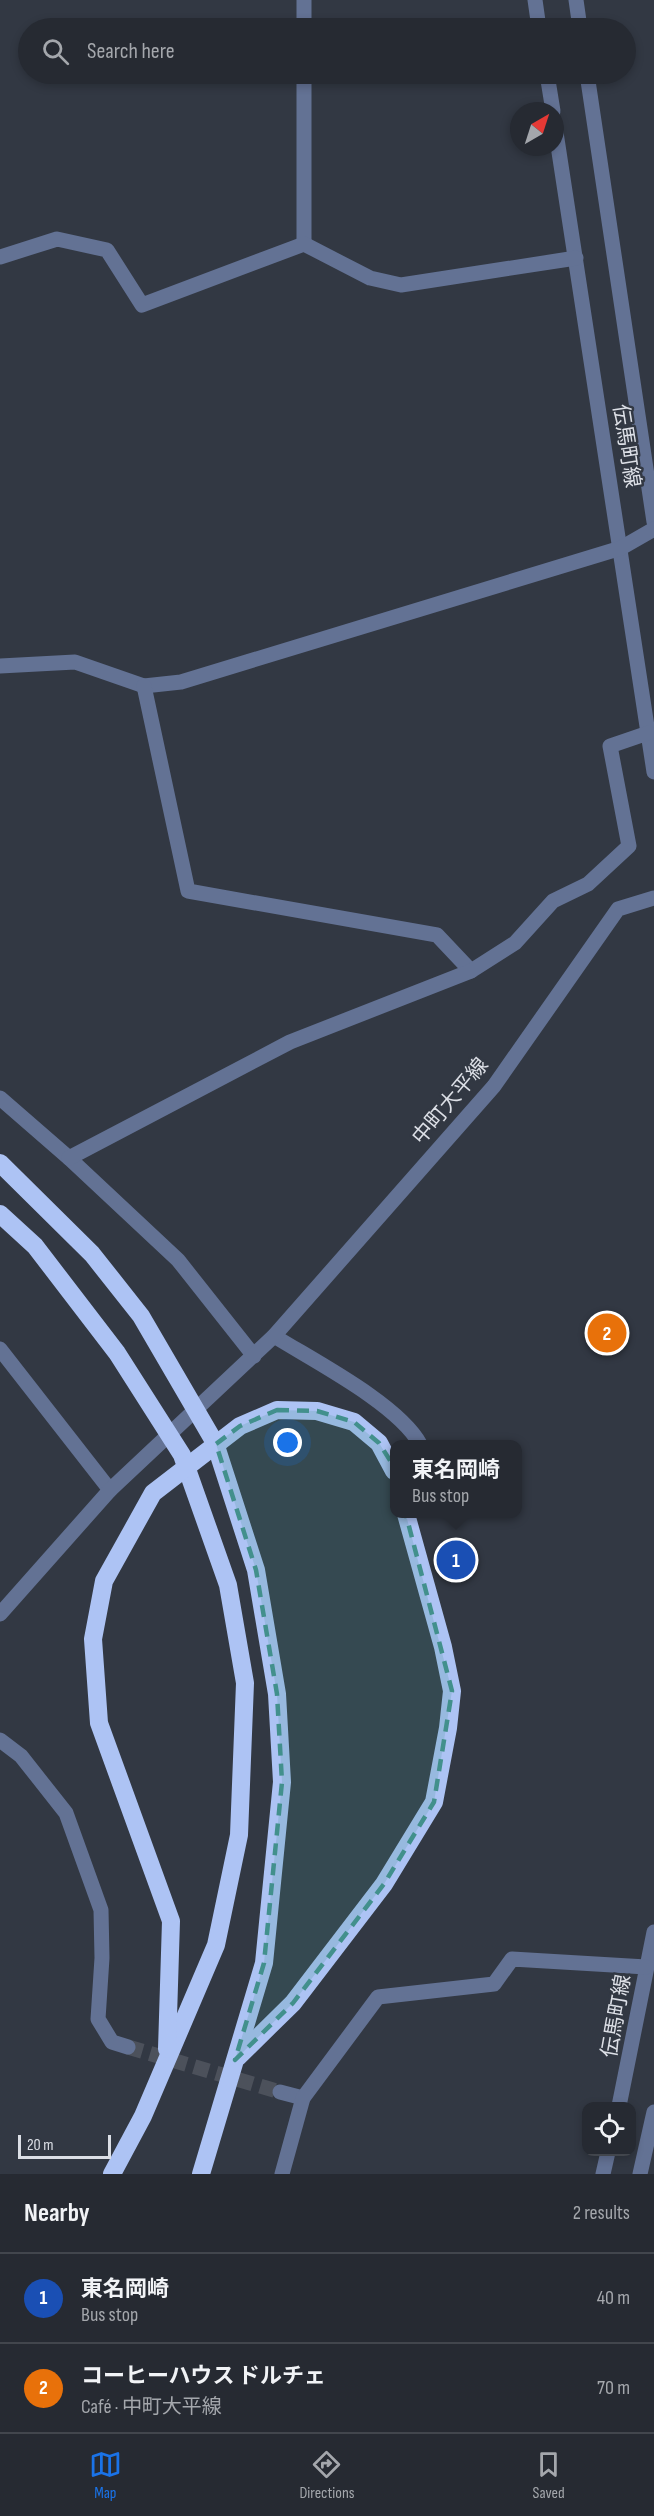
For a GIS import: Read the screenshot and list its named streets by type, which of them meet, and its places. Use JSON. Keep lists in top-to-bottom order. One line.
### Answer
{"streets":{"street":["伝馬町線","中町大平線"]},"scale_bar":"20 m","north":"top right","page":{"search":"Search here","pins":["2","1"],"popup":["東名岡崎","Bus stop"],"scale":"20 m","heading":["Nearby","2 results"],"list":[{"mark":"1","name":"東名岡崎","note":"Bus stop","value":"40 m"},{"mark":"2","name":"コーヒーハウス ドルチェ","note":"Café · 中町大平線","value":"70 m"}],"nav":["Map","Directions","Saved"]}}
